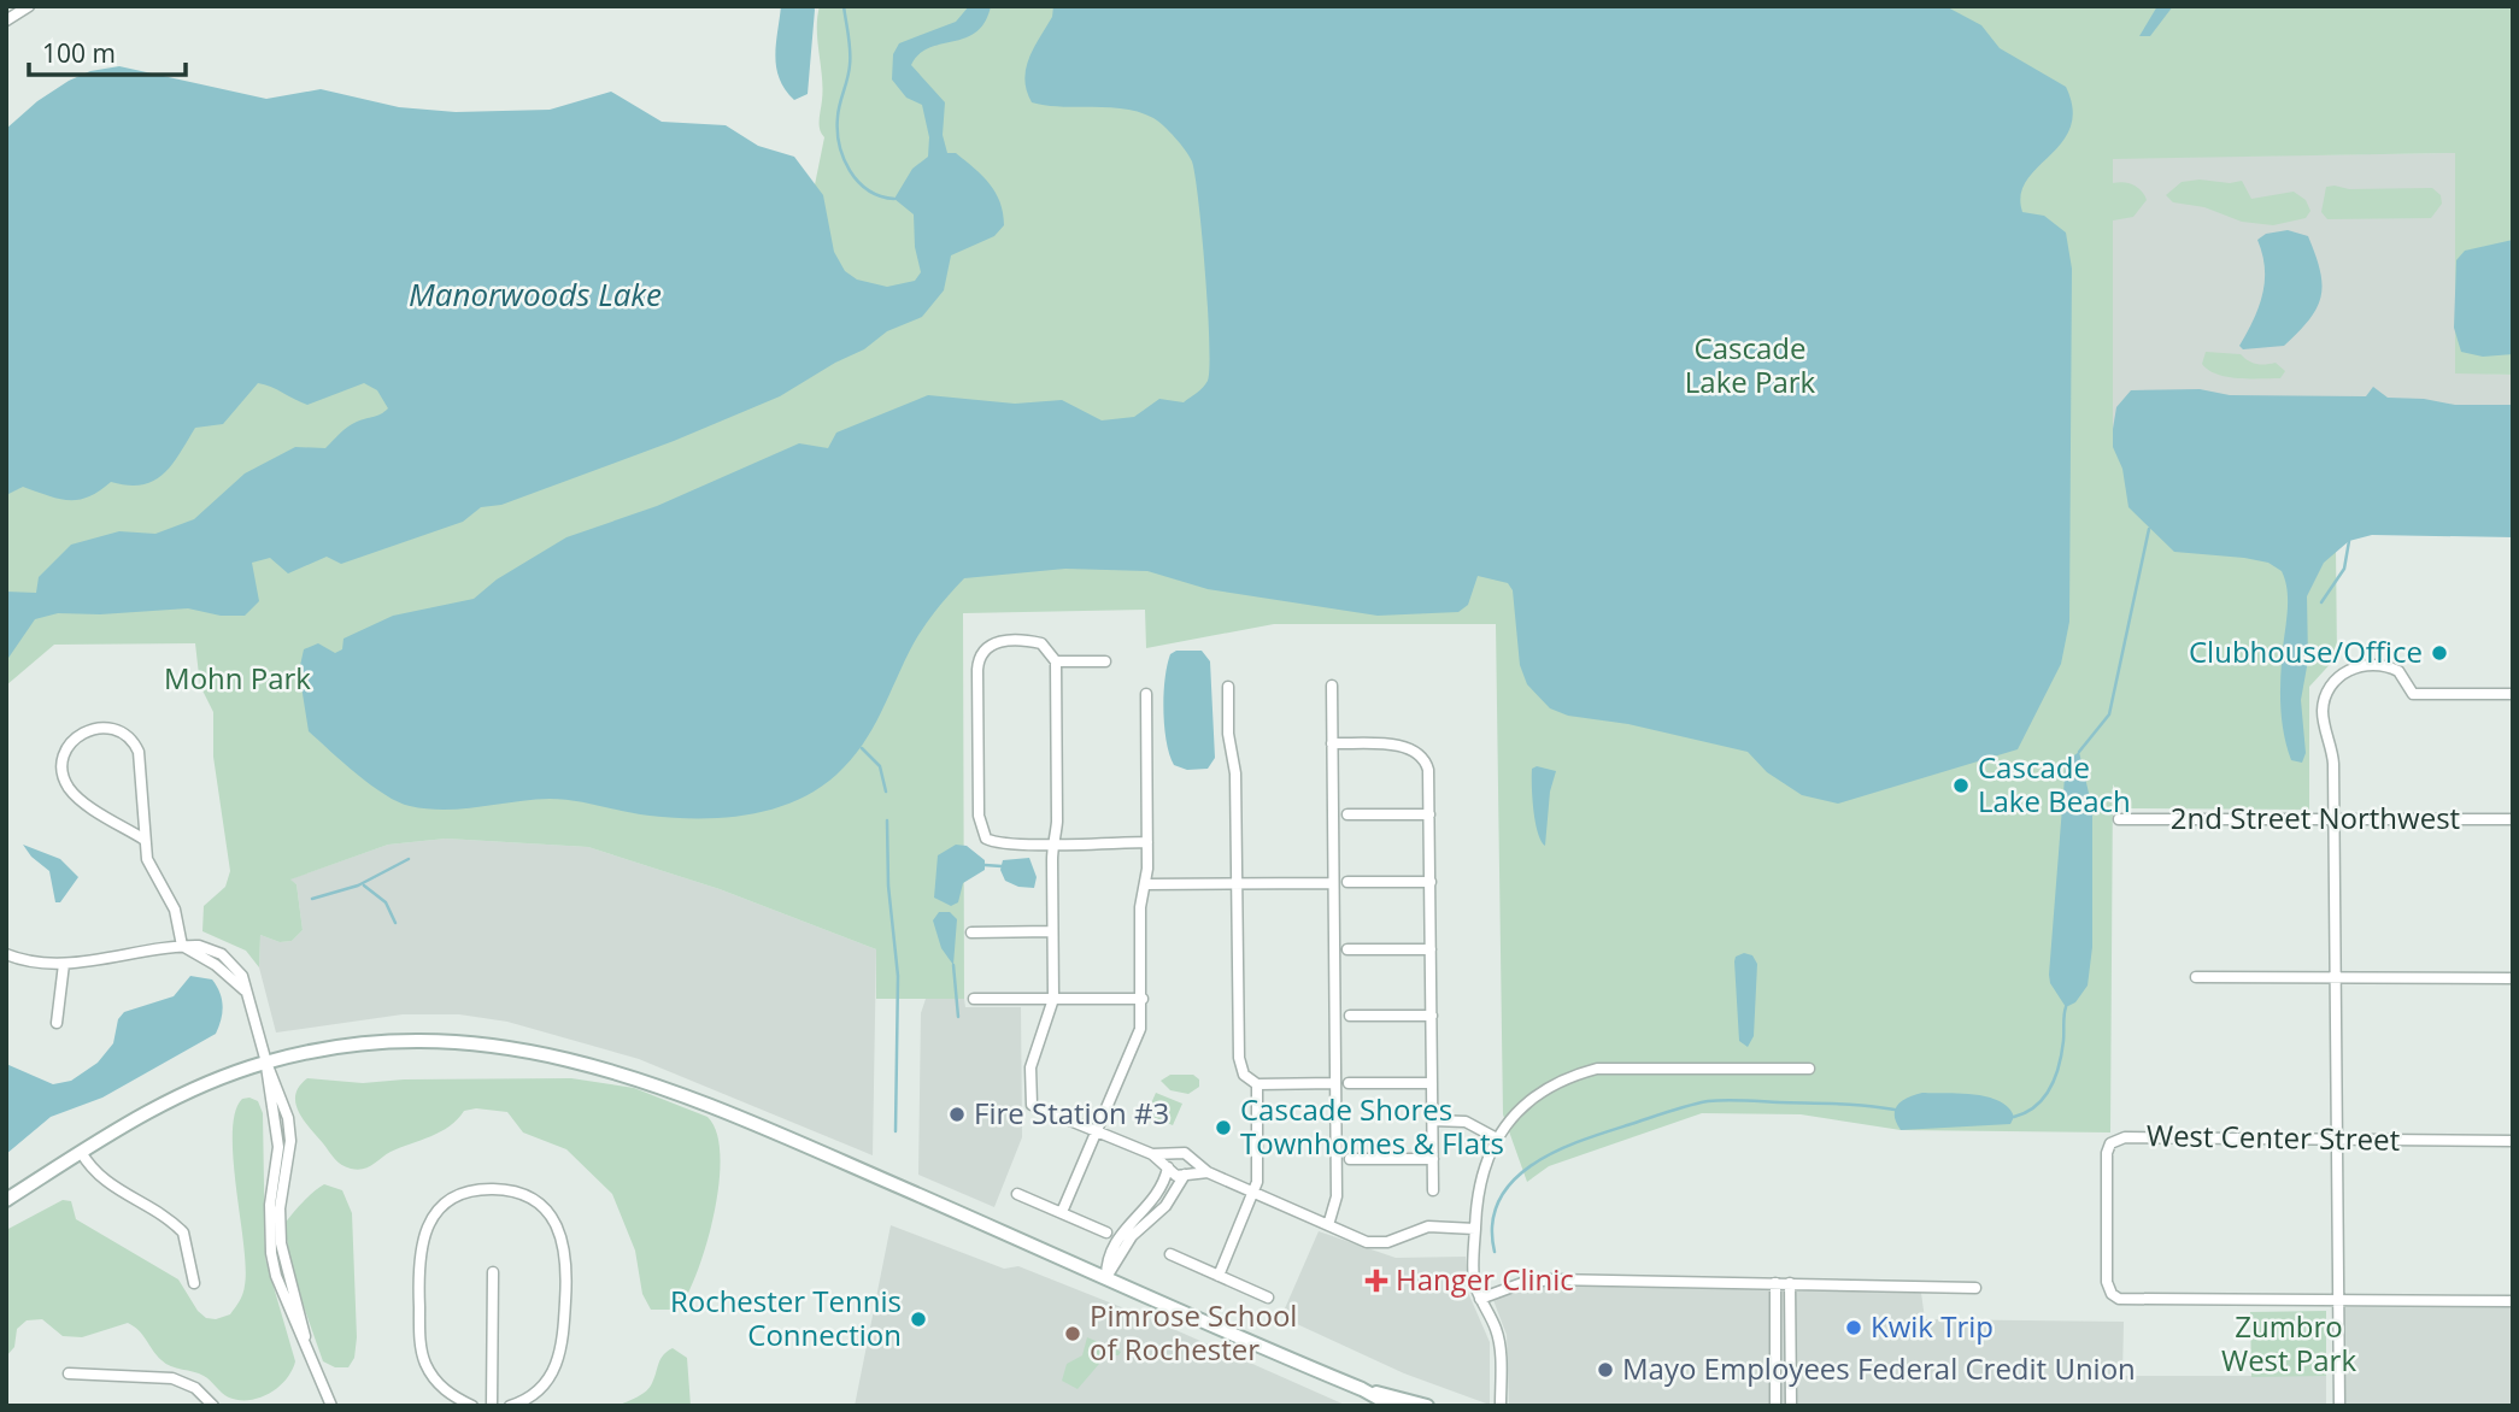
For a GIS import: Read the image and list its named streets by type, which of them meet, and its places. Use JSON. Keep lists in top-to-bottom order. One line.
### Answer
{"streets":{"street":["2nd Street Northwest","West Center Street"]},"water":["Manorwoods Lake"],"parks":["Cascade Lake Park","Mohn Park","Zumbro West Park"],"places":{"other":["Clubhouse/Office","Cascade Lake Beach","Fire Station #3","Cascade Shores Townhomes & Flats","Rochester Tennis Connection","Kwik Trip","Pimrose School of Rochester","Mayo Employees Federal Credit Union"],"health":["Hanger Clinic"]},"scale_bar":"100 m"}
